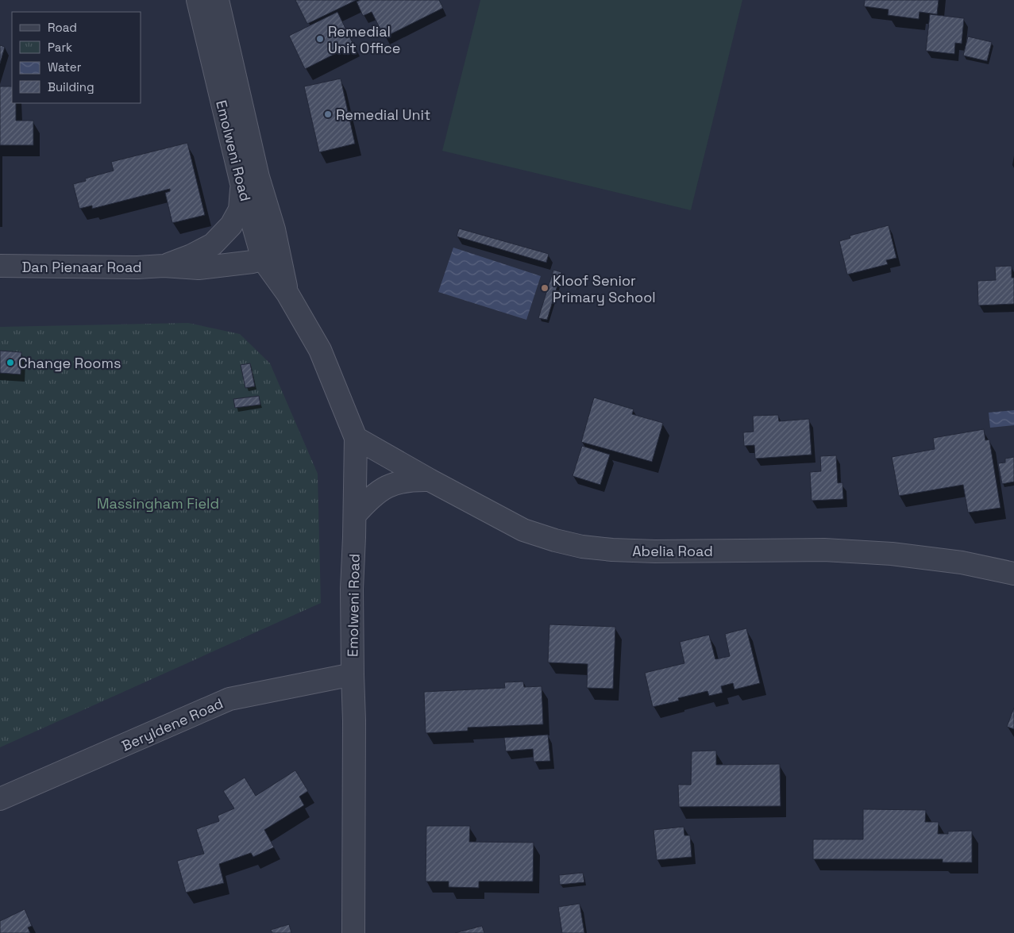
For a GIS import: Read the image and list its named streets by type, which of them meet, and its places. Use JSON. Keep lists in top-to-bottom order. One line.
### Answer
{"streets":{"street":["Emolweni Road","Dan Pienaar Road","Abelia Road","Beryldene Road"]},"crossings":[["Emolweni Road","Dan Pienaar Road"],["Emolweni Road","Abelia Road"],["Emolweni Road","Beryldene Road"]],"parks":["Massingham Field"],"places":["Remedial Unit Office","Remedial Unit","Kloof Senior Primary School","Change Rooms"],"legend":["Road","Park","Water","Building"]}
